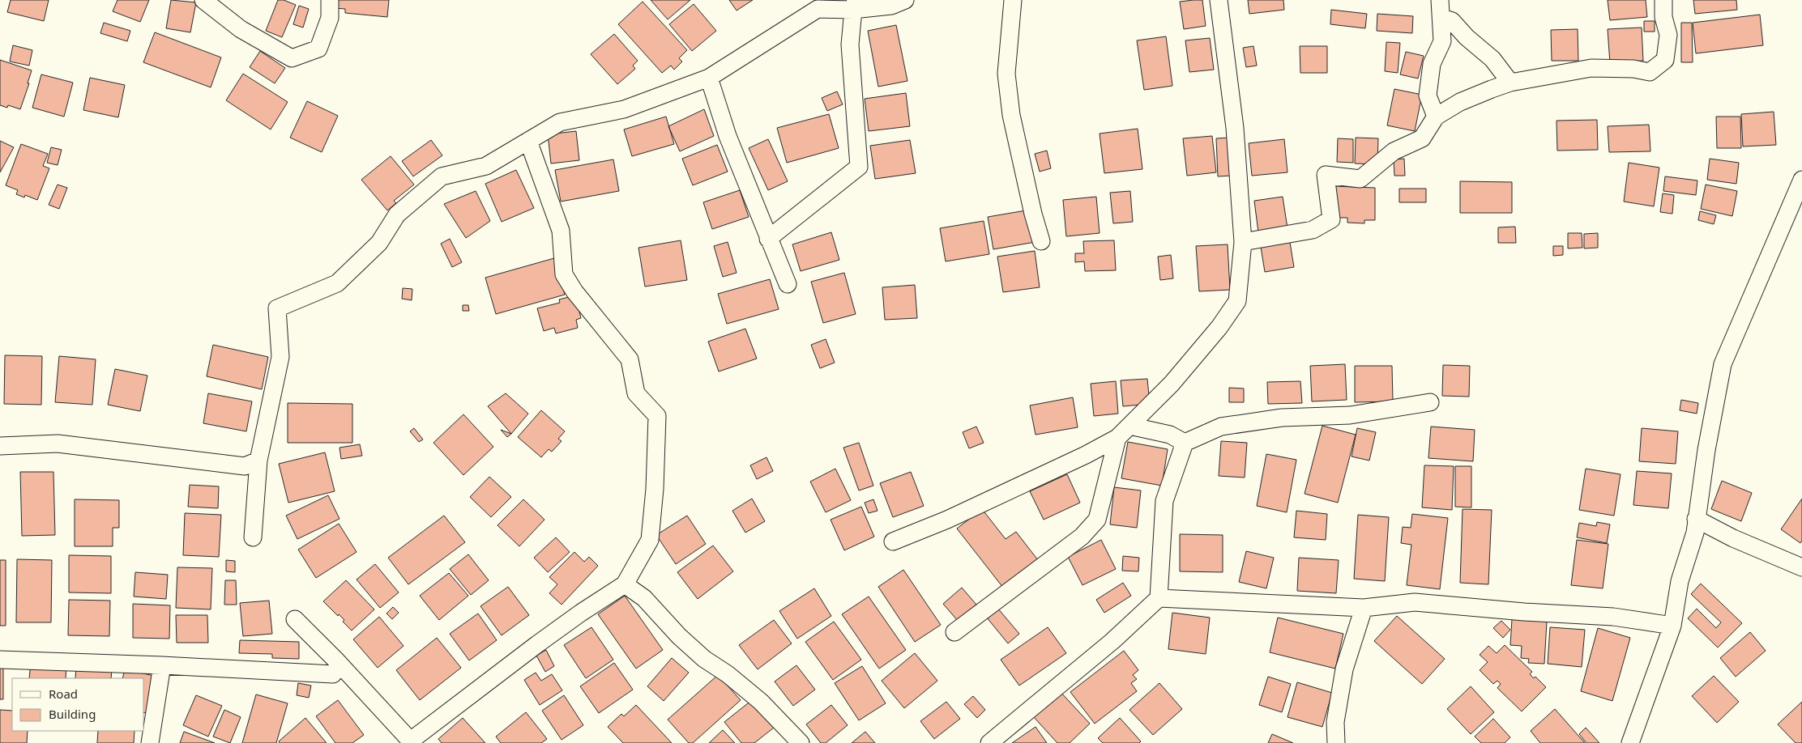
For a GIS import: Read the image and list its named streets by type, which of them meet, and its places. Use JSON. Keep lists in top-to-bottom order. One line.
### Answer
{"legend":["Road","Building"]}
